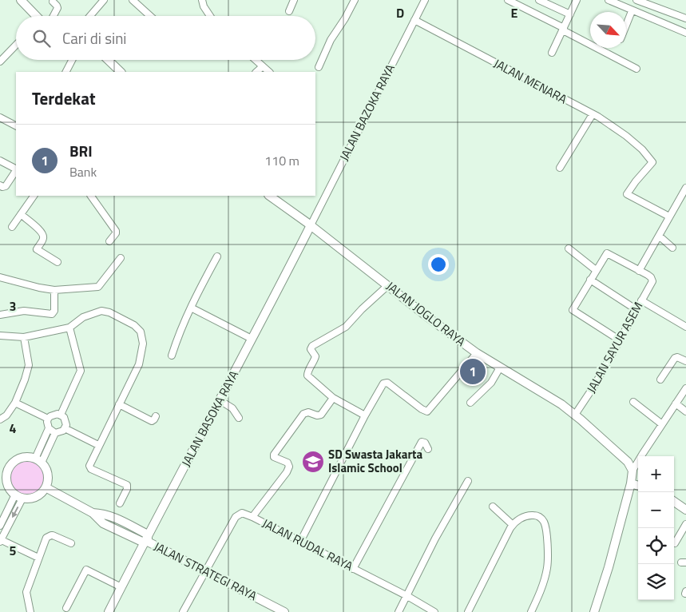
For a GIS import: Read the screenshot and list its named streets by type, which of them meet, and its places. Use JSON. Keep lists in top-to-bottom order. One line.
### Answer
{"streets":{"street":["JALAN MENARA","JALAN BAZOKA RAYA","JALAN JOGLO RAYA","JALAN SAYUR ASEM","JALAN BASOKA RAYA","JALAN RUDAL RAYA","JALAN STRATEGI RAYA"]},"crossings":[["JALAN MENARA","JALAN BAZOKA RAYA"],["JALAN BAZOKA RAYA","JALAN JOGLO RAYA"],["JALAN BAZOKA RAYA","JALAN BASOKA RAYA"],["JALAN JOGLO RAYA","JALAN SAYUR ASEM"],["JALAN JOGLO RAYA","JALAN BASOKA RAYA"],["JALAN BASOKA RAYA","JALAN STRATEGI RAYA"],["JALAN RUDAL RAYA","JALAN STRATEGI RAYA"]],"places":{"school or university":["SD Swasta Jakarta Islamic School"]},"north":"bottom right","page":{"search":"Cari di sini","heading":"Terdekat","list":[{"mark":"1","name":"BRI","note":"Bank","value":"110 m"}],"pins":"1","map_buttons":["+","−"]},"grid":{"columns":["D","E"],"rows":["3","4","5"]}}
